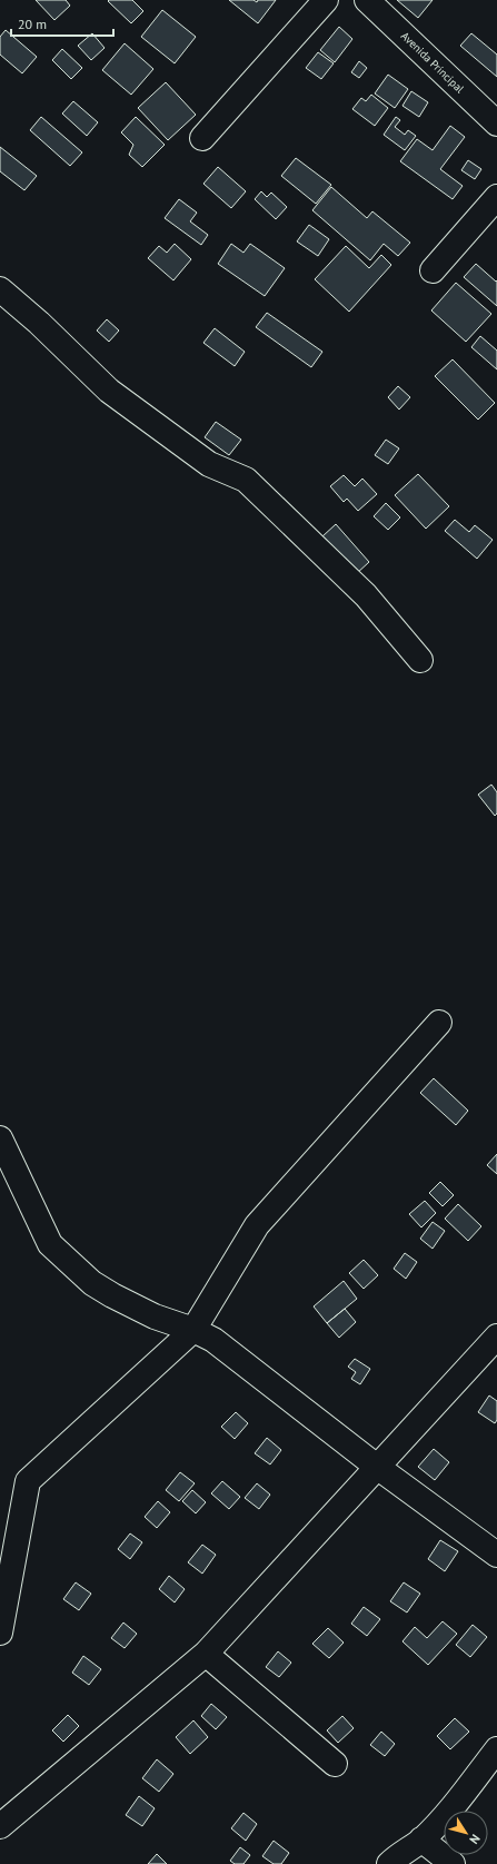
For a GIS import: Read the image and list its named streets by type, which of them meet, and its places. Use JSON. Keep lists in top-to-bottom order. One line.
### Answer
{"streets":{"street":["Avenida Principal"]},"scale_bar":"20 m","north":"bottom right"}
